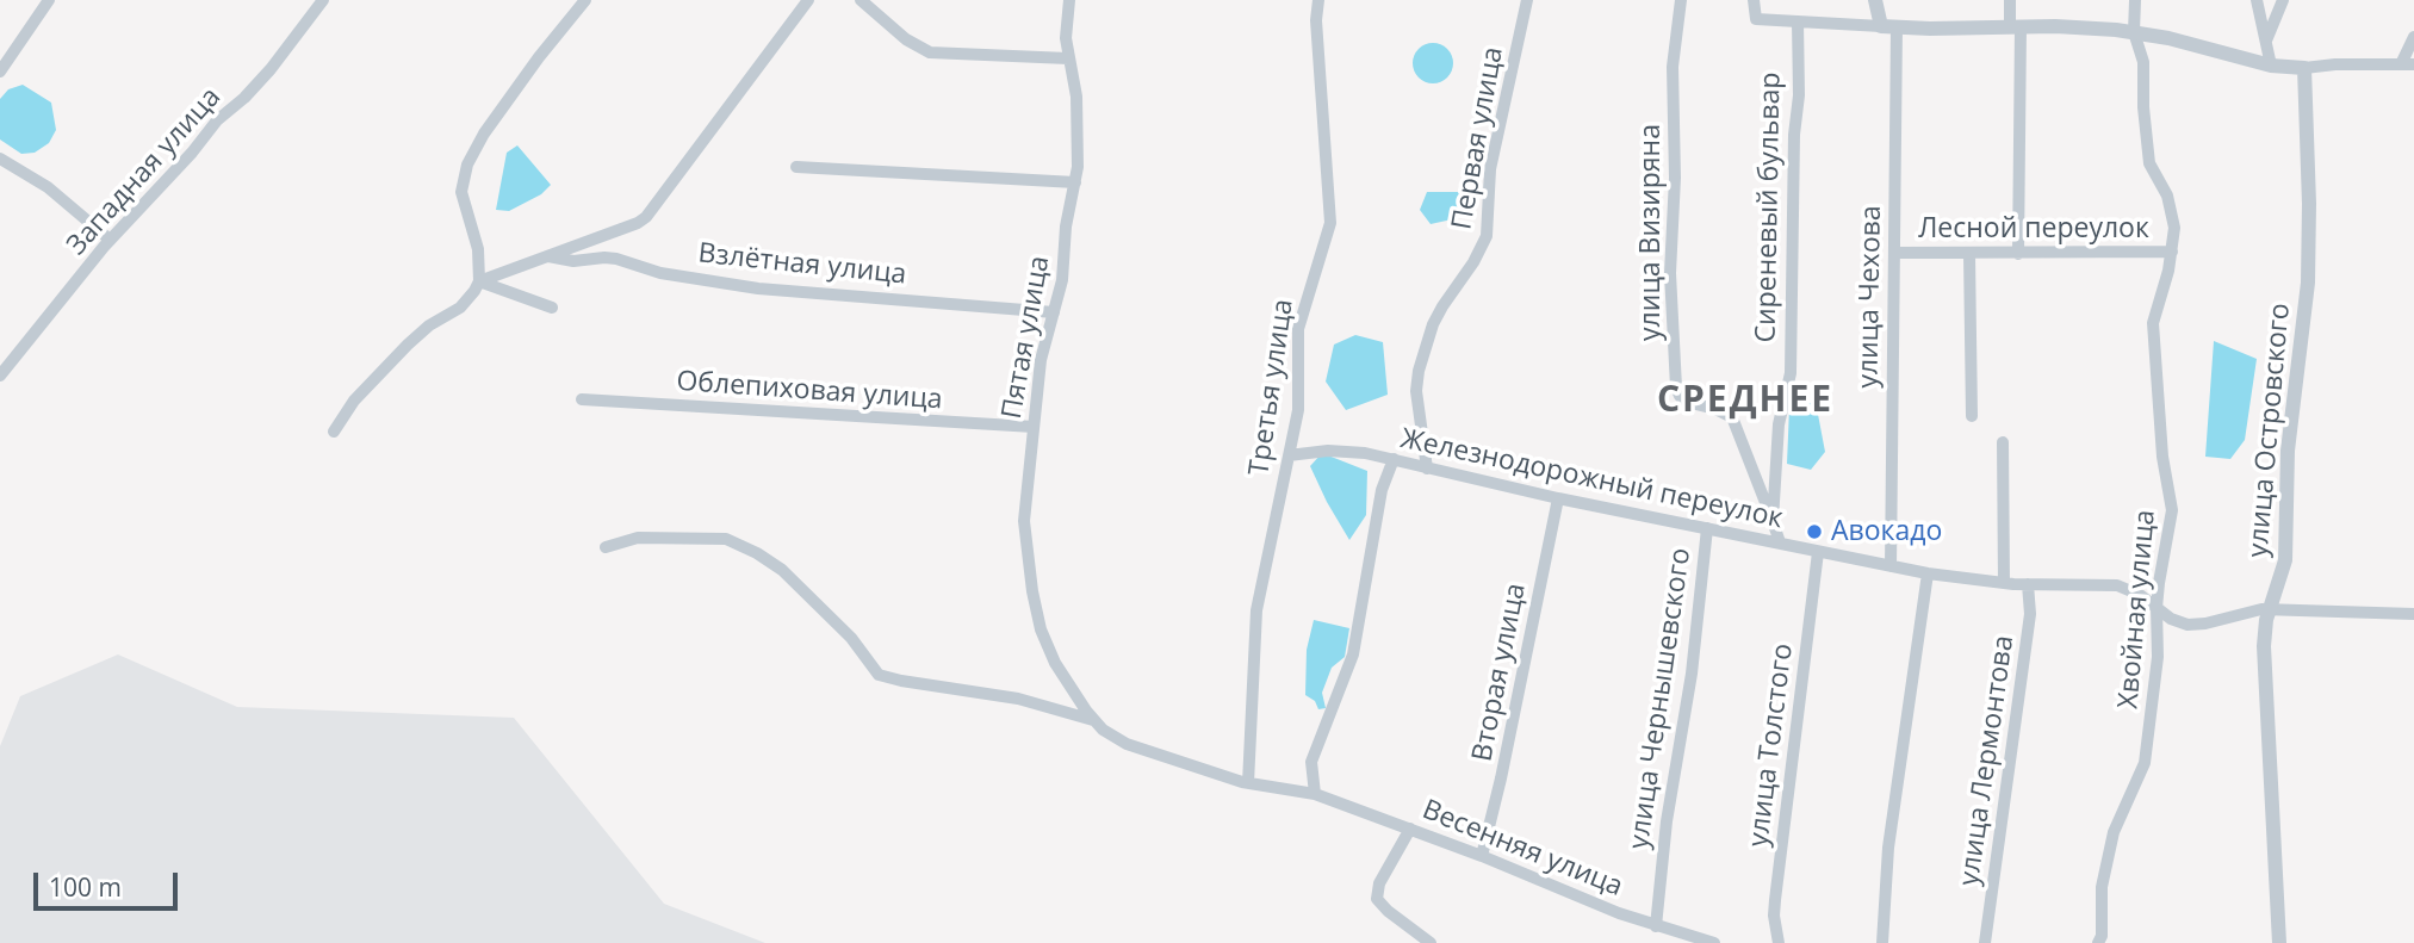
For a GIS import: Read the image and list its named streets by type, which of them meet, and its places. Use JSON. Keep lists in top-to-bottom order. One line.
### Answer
{"streets":{"street":["Первая улица","Западная улица","Сиреневый бульвар","Лесной переулок","улица Визиряна","Взлётная улица","улица Чехова","Пятая улица","Третья улица","Облепиховая улица","улица Островского","Железнодорожный переулок","Хвойная улица","Вторая улица","улица Чернышевского","улица Толстого","улица Лермонтова","Весенняя улица"]},"crossings":[["Первая улица","Железнодорожный переулок"],["Сиреневый бульвар","улица Визиряна"],["Сиреневый бульвар","Железнодорожный переулок"],["Лесной переулок","улица Чехова"],["Лесной переулок","Хвойная улица"],["Взлётная улица","Пятая улица"],["улица Чехова","Железнодорожный переулок"],["Пятая улица","Облепиховая улица"],["Третья улица","Железнодорожный переулок"],["Третья улица","Весенняя улица"],["улица Островского","Железнодорожный переулок"],["Железнодорожный переулок","Хвойная улица"],["Железнодорожный переулок","Вторая улица"],["Железнодорожный переулок","улица Чернышевского"],["Железнодорожный переулок","улица Толстого"],["Железнодорожный переулок","улица Лермонтова"],["Вторая улица","Весенняя улица"],["улица Чернышевского","Весенняя улица"]],"districts":["СРЕДНЕЕ"],"places":["Авокадо"],"scale_bar":"100 m"}
